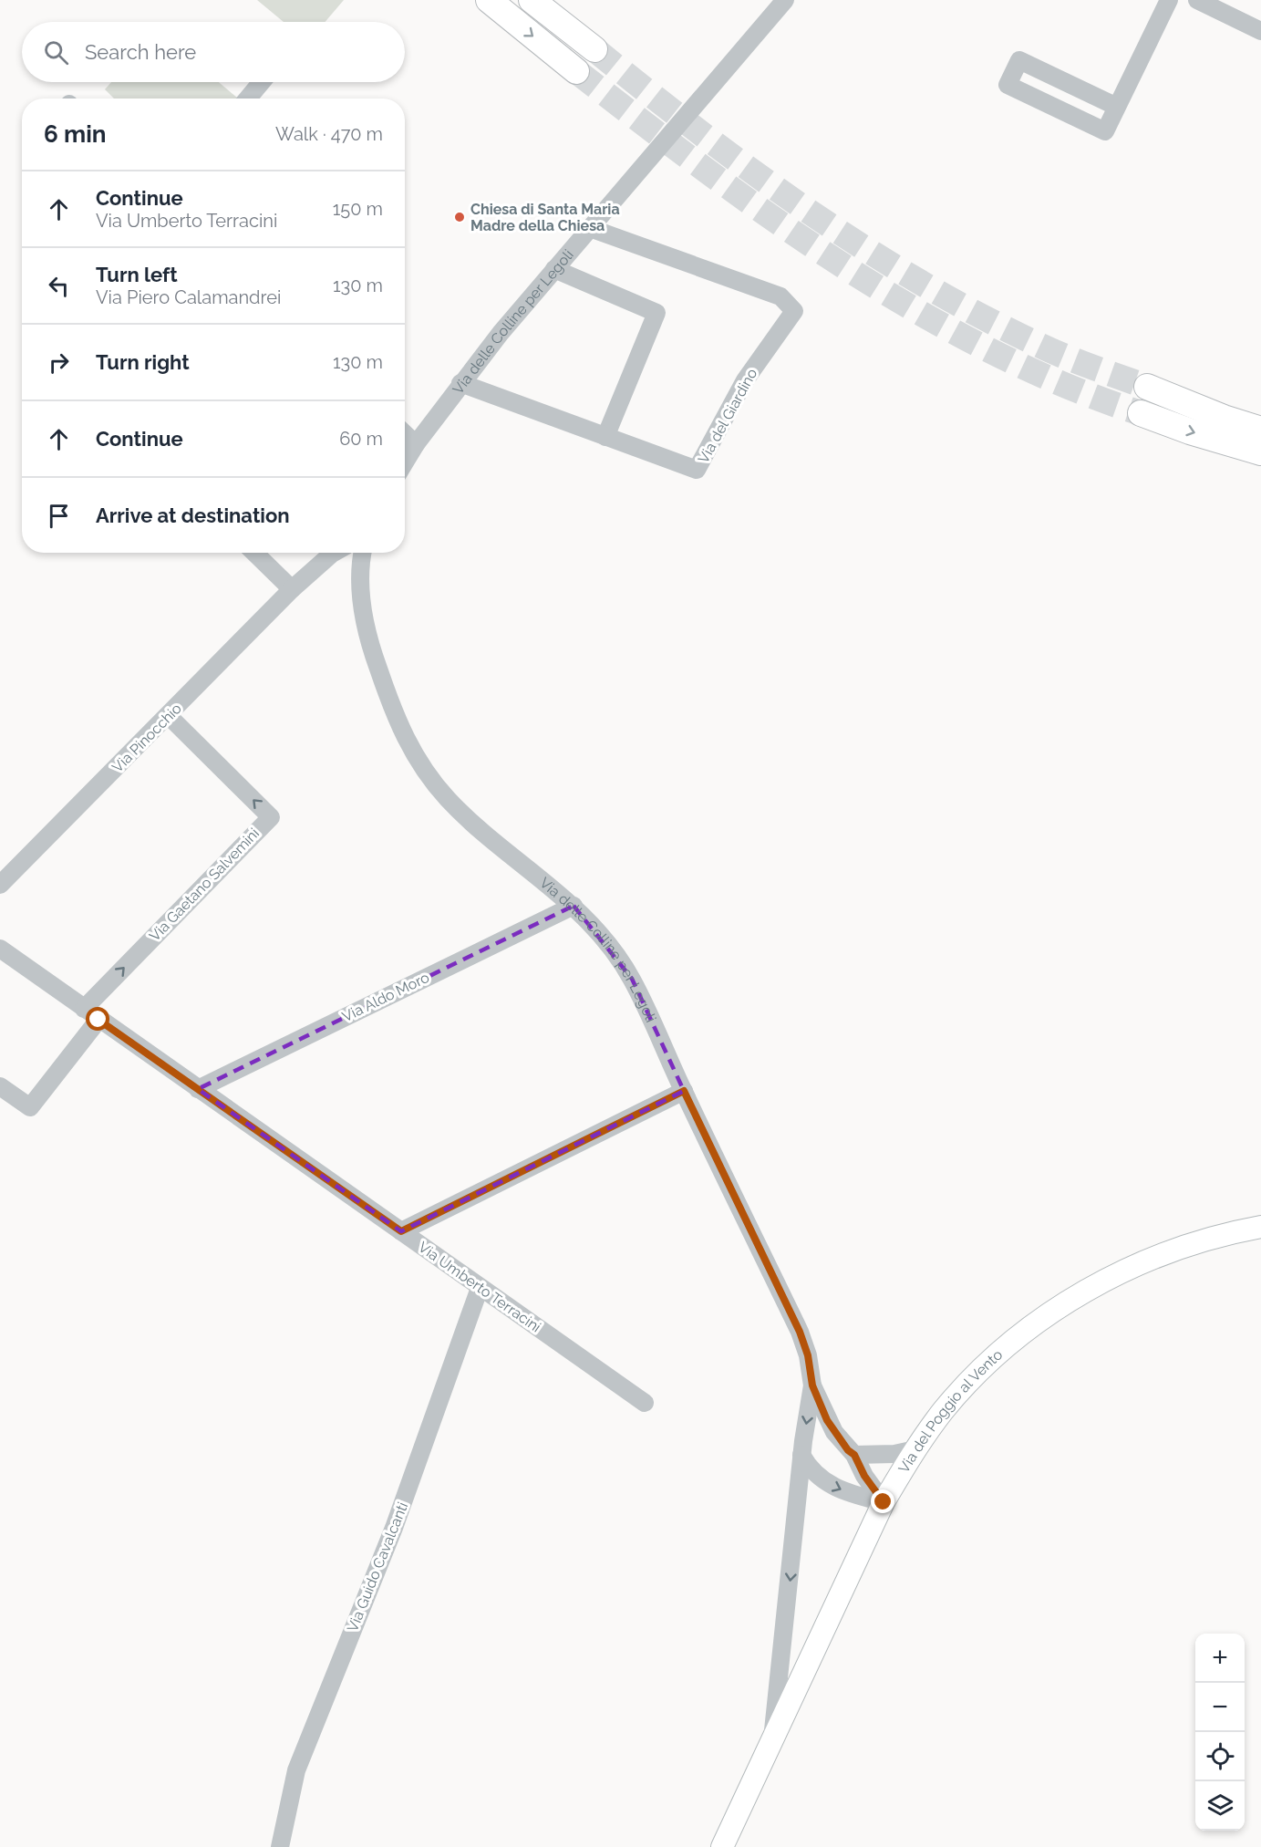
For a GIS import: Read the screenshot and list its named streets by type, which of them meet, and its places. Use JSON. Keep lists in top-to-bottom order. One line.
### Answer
{"streets":{"main road":["Via del Poggio al Vento"],"street":["Via delle Colline per Legoli","Via del Giardino","Via Pinocchio","Via Gaetano Salvemini","Via Aldo Moro","Via Umberto Terracini","Via Guido Cavalcanti"]},"crossings":[["Via delle Colline per Legoli","Via del Giardino"],["Via delle Colline per Legoli","Via Aldo Moro"],["Via Pinocchio","Via Gaetano Salvemini"],["Via Gaetano Salvemini","Via Umberto Terracini"],["Via Aldo Moro","Via Umberto Terracini"],["Via Umberto Terracini","Via Guido Cavalcanti"]],"places":["Chiesa di Santa Maria Madre della Chiesa"],"page":{"search":"Search here","heading":["6 min","Walk · 470 m"],"list":[["Continue","Via Umberto Terracini","150 m"],["Turn left","Via Piero Calamandrei","130 m"],["Turn right","130 m"],["Continue","60 m"],"Arrive at destination"],"map_buttons":["+","−"]}}
